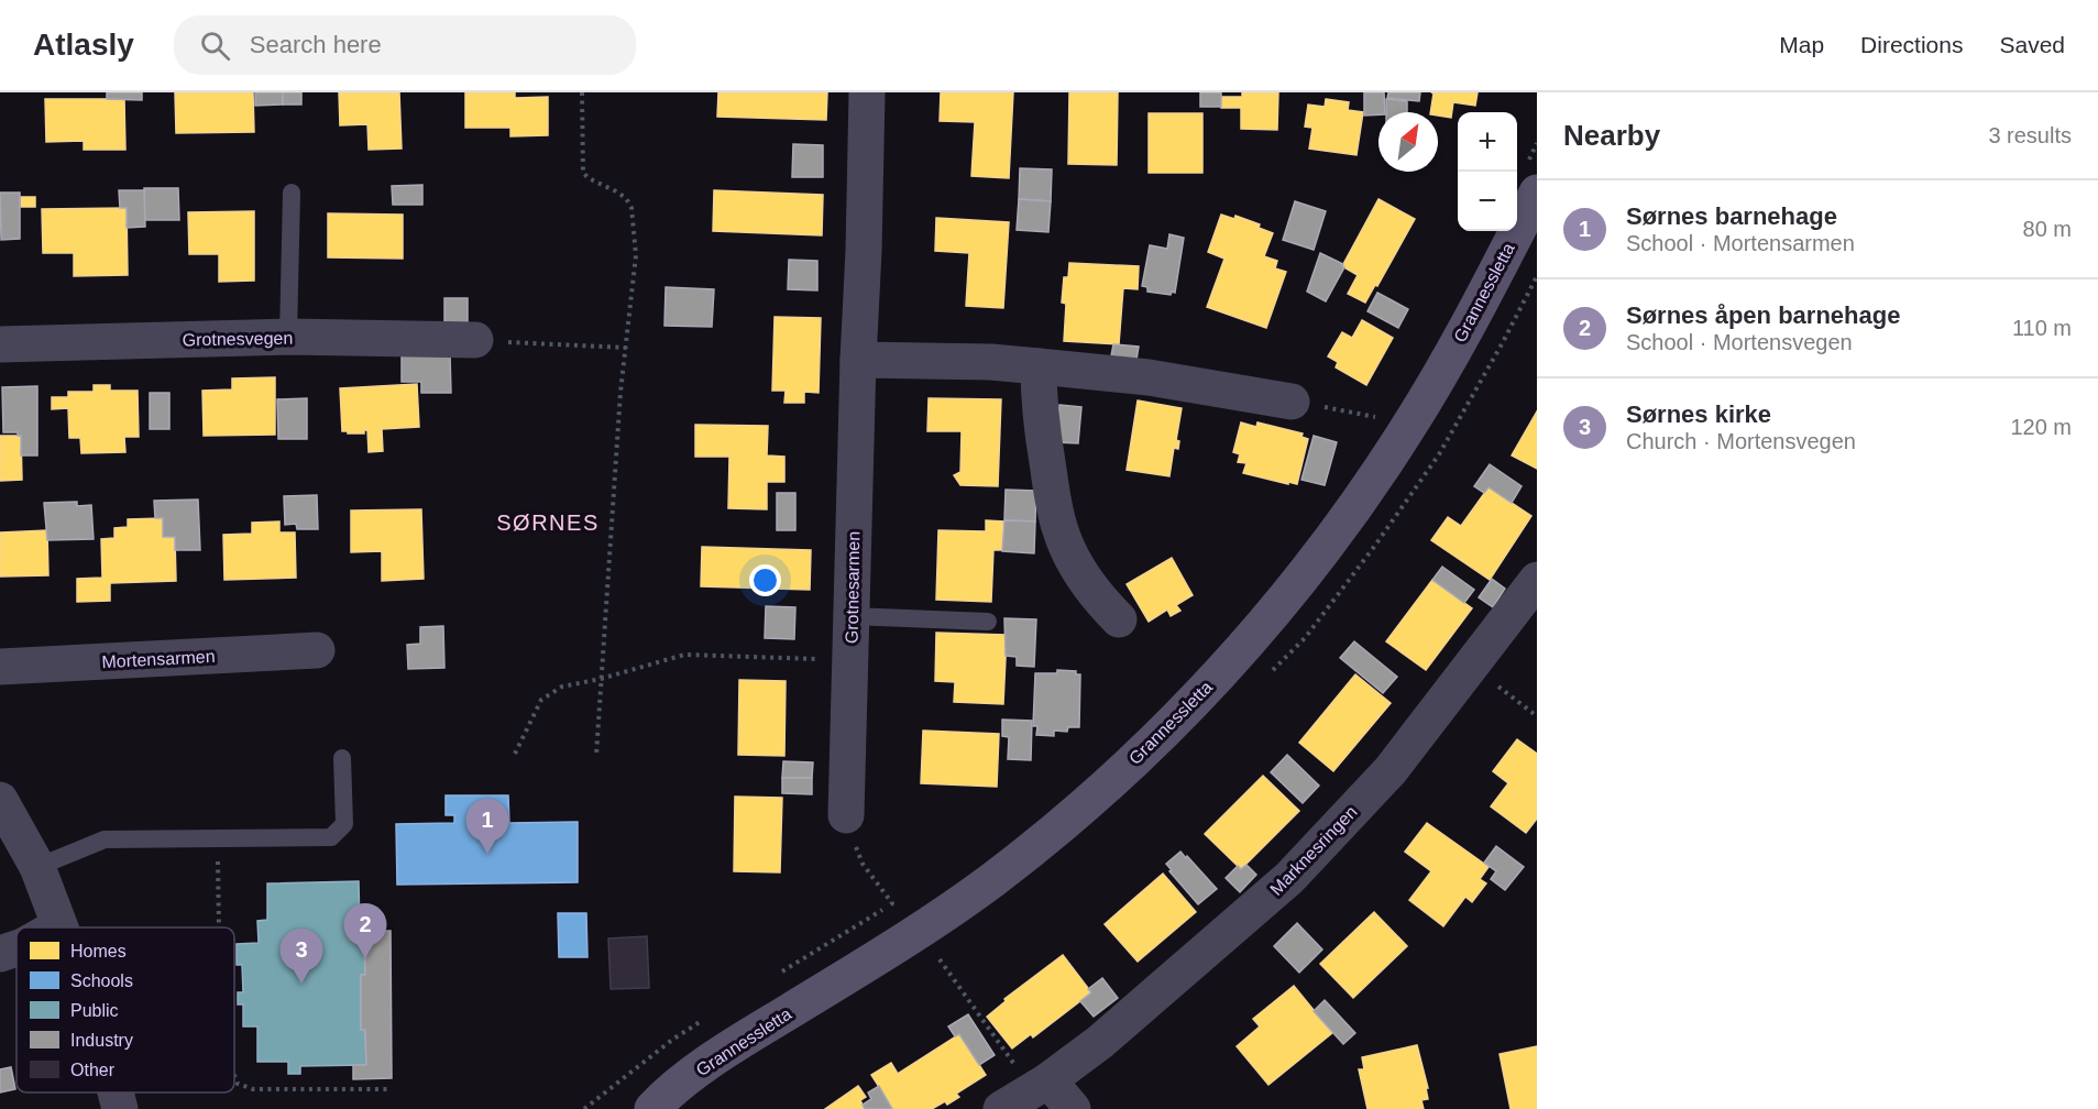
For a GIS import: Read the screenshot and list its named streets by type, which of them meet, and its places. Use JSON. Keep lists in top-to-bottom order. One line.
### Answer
{"streets":{"main road":["Grannessletta"],"street":["Grotnesvegen","Grotnesarmen","Mortensarmen","Marknesringen"]},"districts":["SØRNES"],"legend":["Homes","Schools","Public","Industry","Other"],"north":"top right","page":{"header":"Atlasly","search":"Search here","nav":["Map","Directions","Saved"],"heading":["Nearby","3 results"],"map_buttons":["+","−"],"list":[{"mark":"1","name":"Sørnes barnehage","note":"School · Mortensarmen","value":"80 m"},{"mark":"2","name":"Sørnes åpen barnehage","note":"School · Mortensvegen","value":"110 m"},{"mark":"3","name":"Sørnes kirke","note":"Church · Mortensvegen","value":"120 m"}],"pins":["1","2","3"]}}
